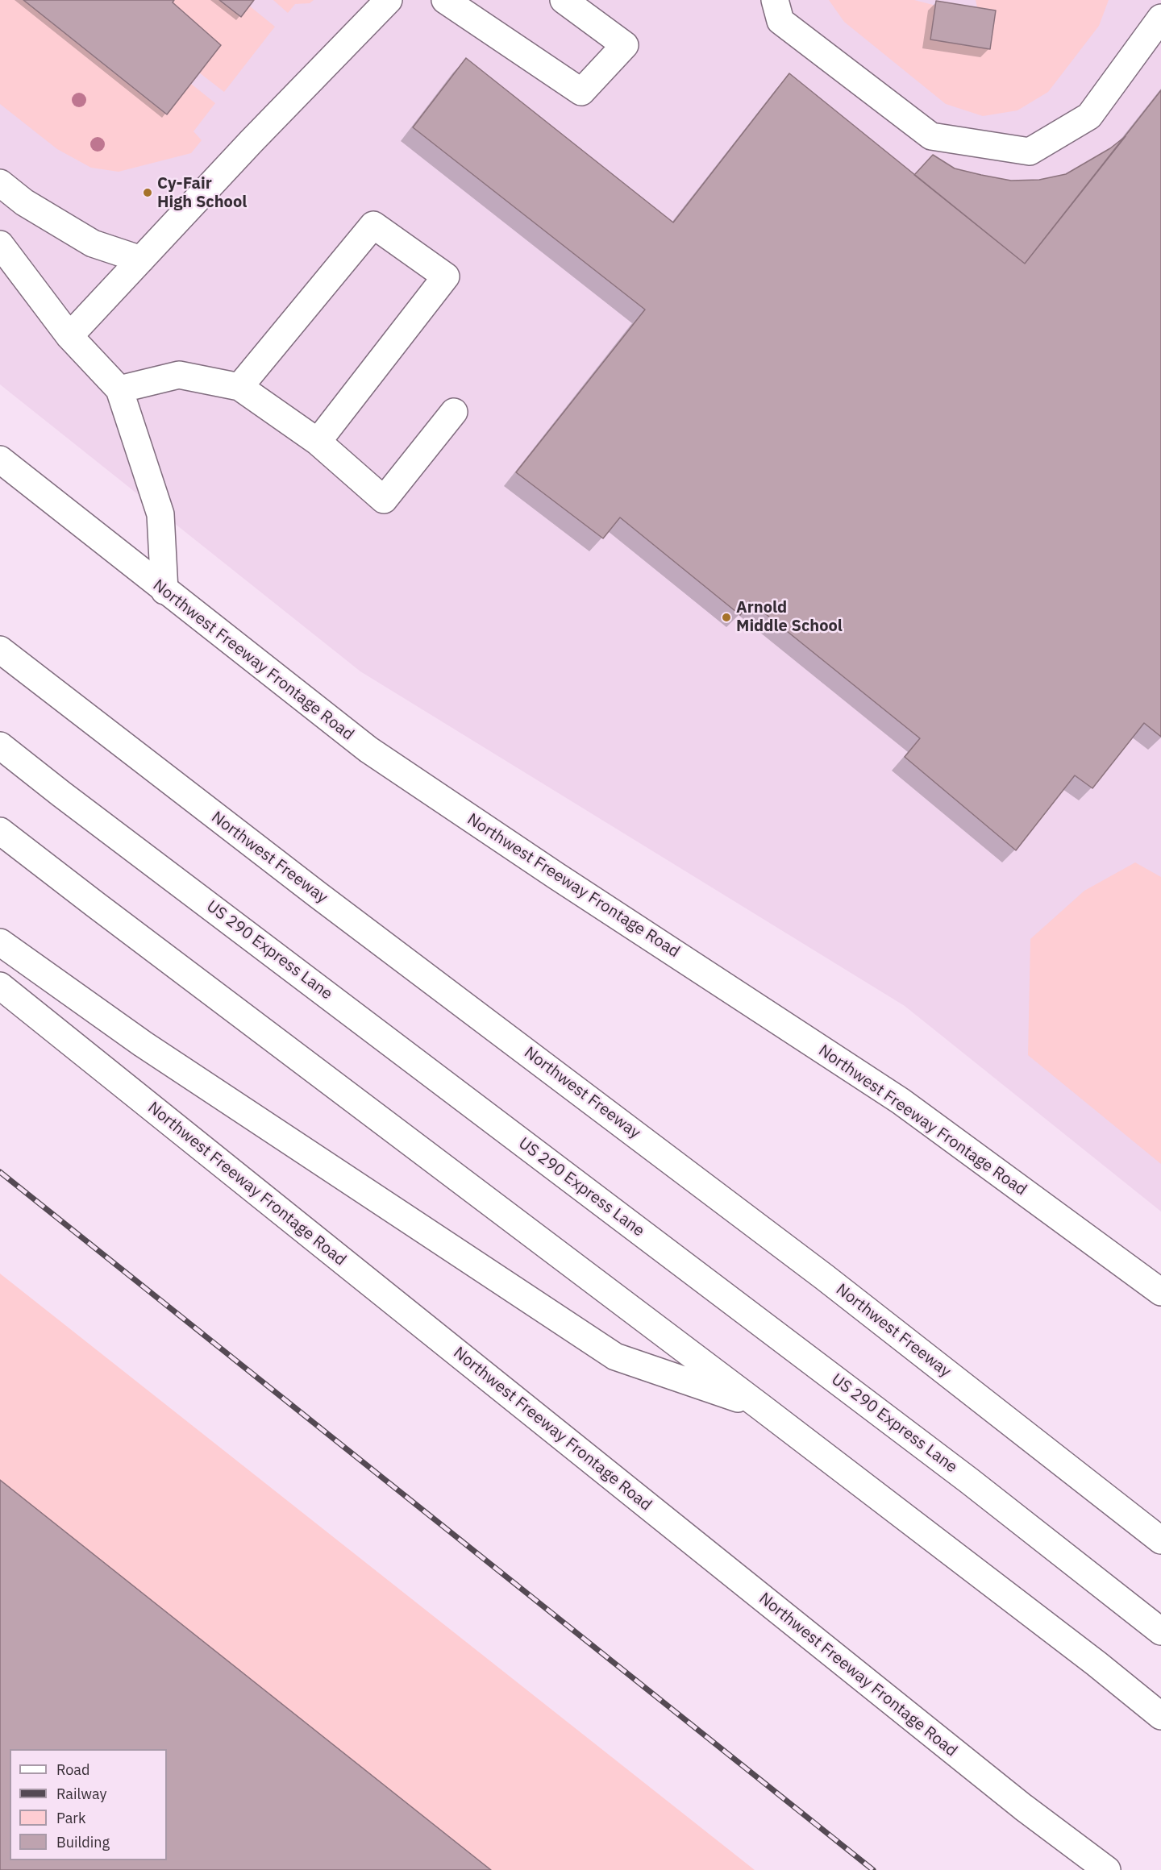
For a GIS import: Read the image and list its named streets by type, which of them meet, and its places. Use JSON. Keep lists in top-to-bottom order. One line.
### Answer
{"streets":{"main road":["Northwest Freeway Frontage Road","Northwest Freeway","US 290 Express Lane"]},"places":["Cy-Fair High School","Arnold Middle School"],"legend":["Road","Railway","Park","Building"]}
